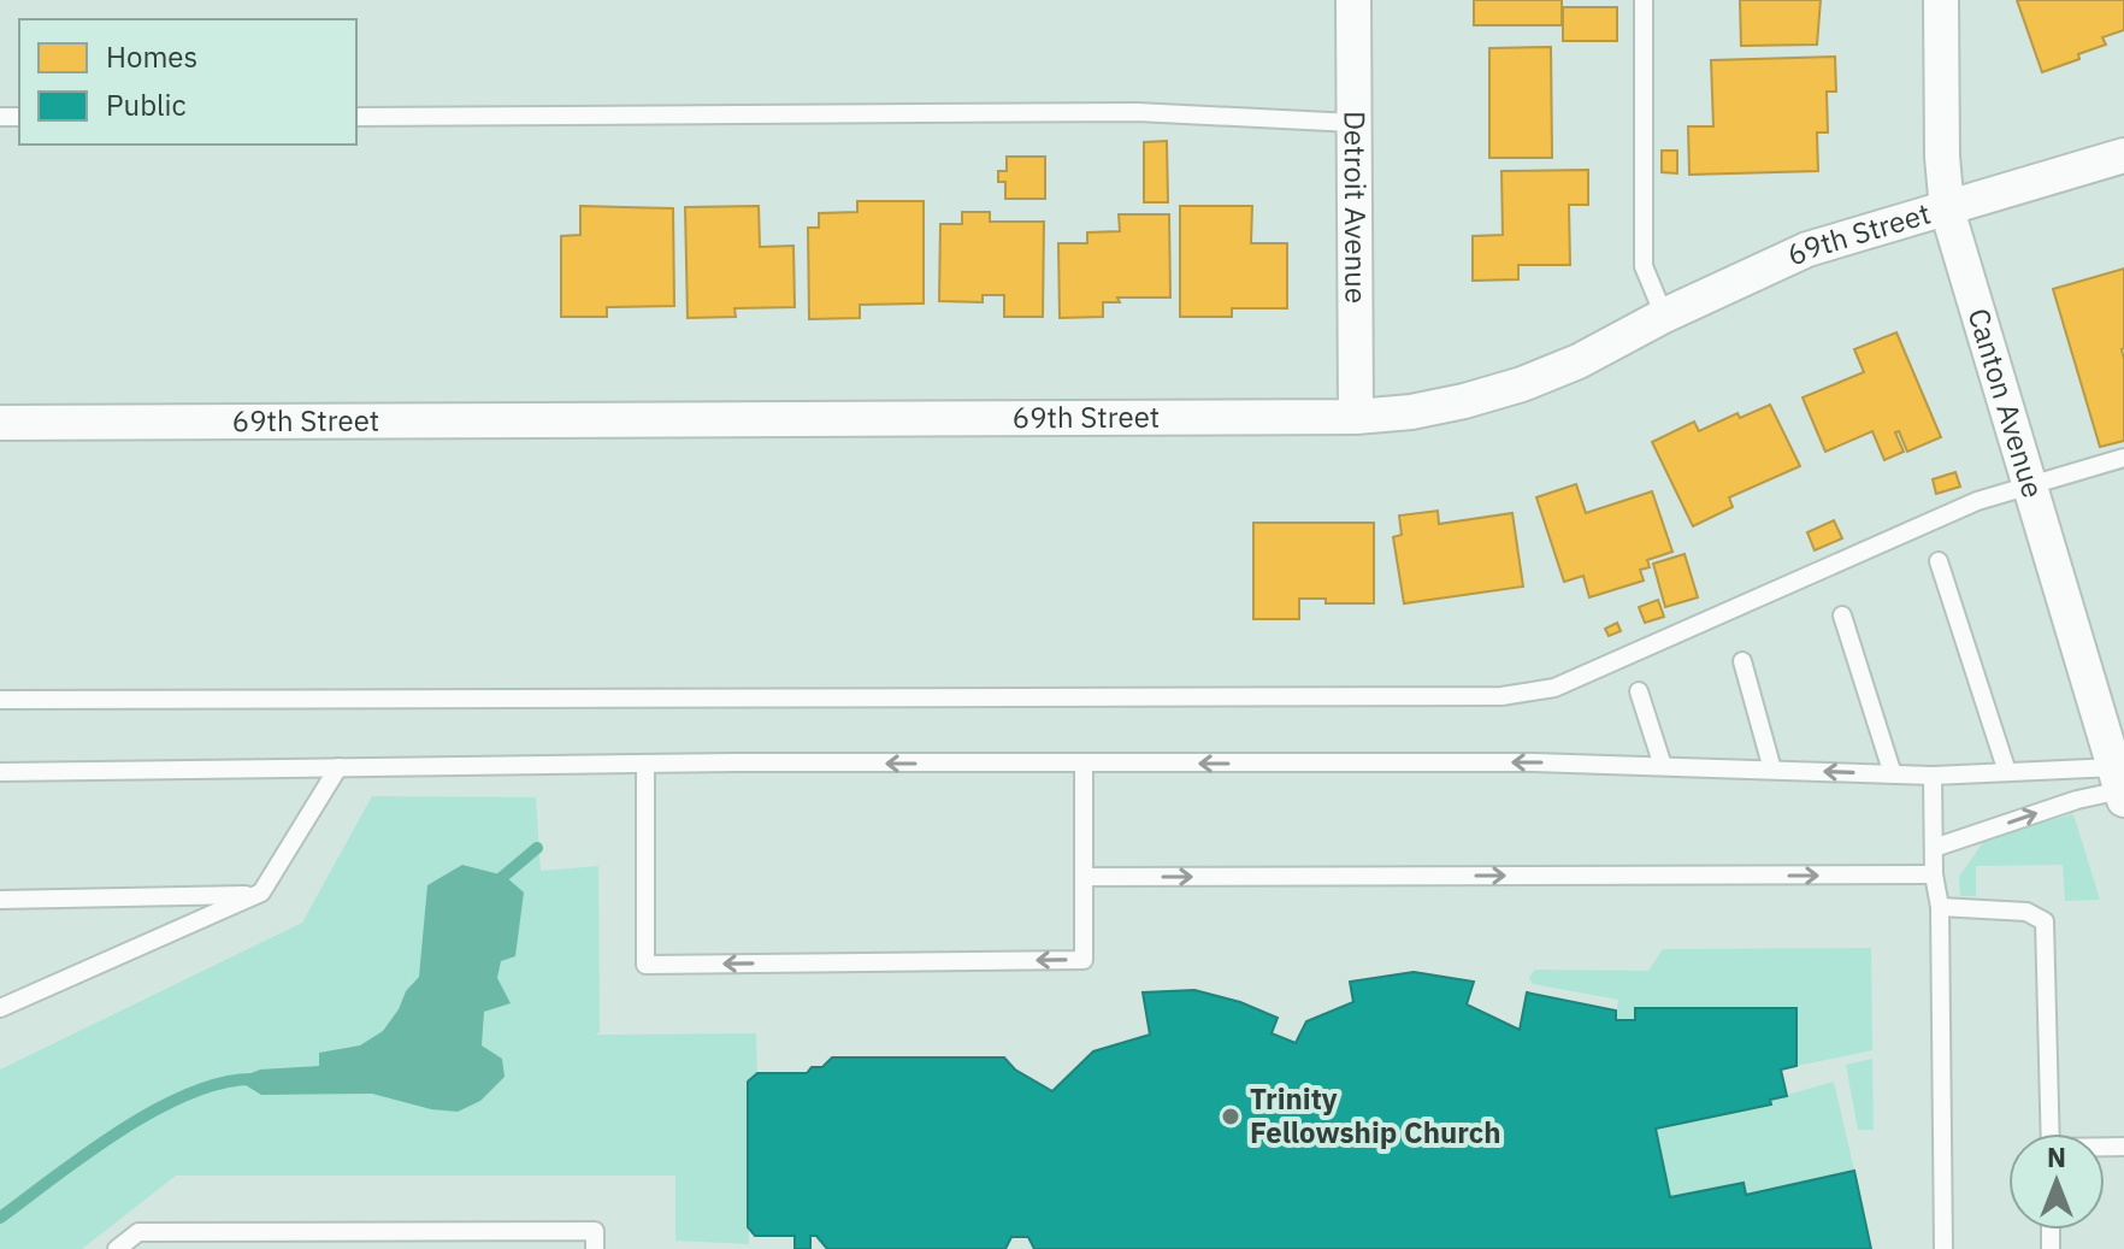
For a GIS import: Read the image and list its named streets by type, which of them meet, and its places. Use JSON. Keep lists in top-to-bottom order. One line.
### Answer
{"streets":{"street":["Detroit Avenue","69th Street","Canton Avenue"]},"crossings":[["Detroit Avenue","69th Street"],["69th Street","Canton Avenue"]],"places":["Trinity Fellowship Church"],"legend":["Homes","Public"],"north":"top"}
